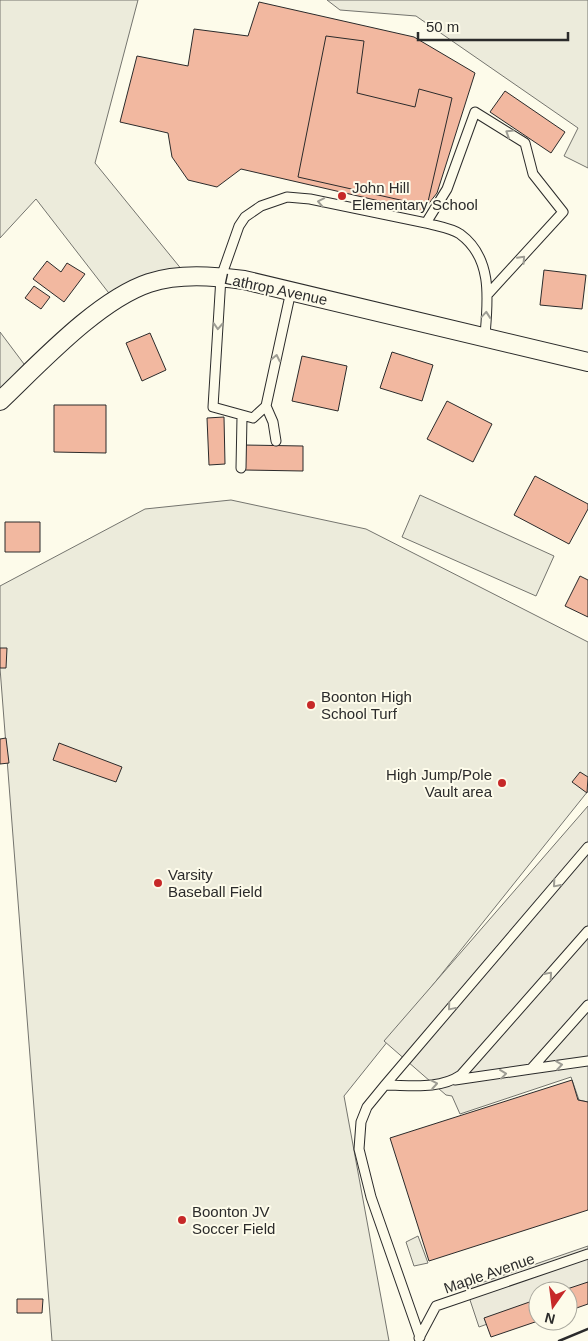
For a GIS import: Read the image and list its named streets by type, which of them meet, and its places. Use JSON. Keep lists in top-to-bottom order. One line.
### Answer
{"streets":{"street":["Lathrop Avenue"],"lane":["Maple Avenue"]},"places":["John Hill Elementary School","Boonton High School Turf","High Jump/Pole Vault area","Varsity Baseball Field","Boonton JV Soccer Field"],"scale_bar":"50 m","north":"bottom"}
